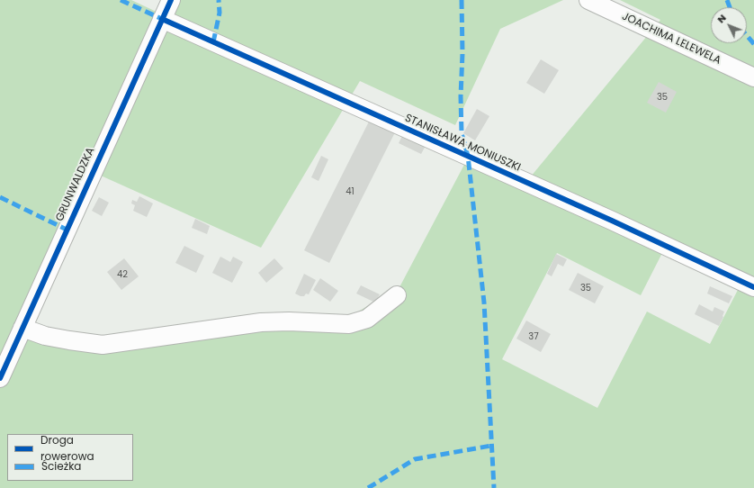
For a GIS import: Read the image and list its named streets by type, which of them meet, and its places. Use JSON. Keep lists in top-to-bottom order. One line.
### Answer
{"streets":{"street":["JOACHIMA LELEWELA","STANISŁAWA MONIUSZKI","GRUNWALDZKA"]},"crossings":[["STANISŁAWA MONIUSZKI","GRUNWALDZKA"]],"house_numbers":["35","41","42","35","37"],"legend":["Droga rowerowa","Ścieżka"],"north":"top left"}
